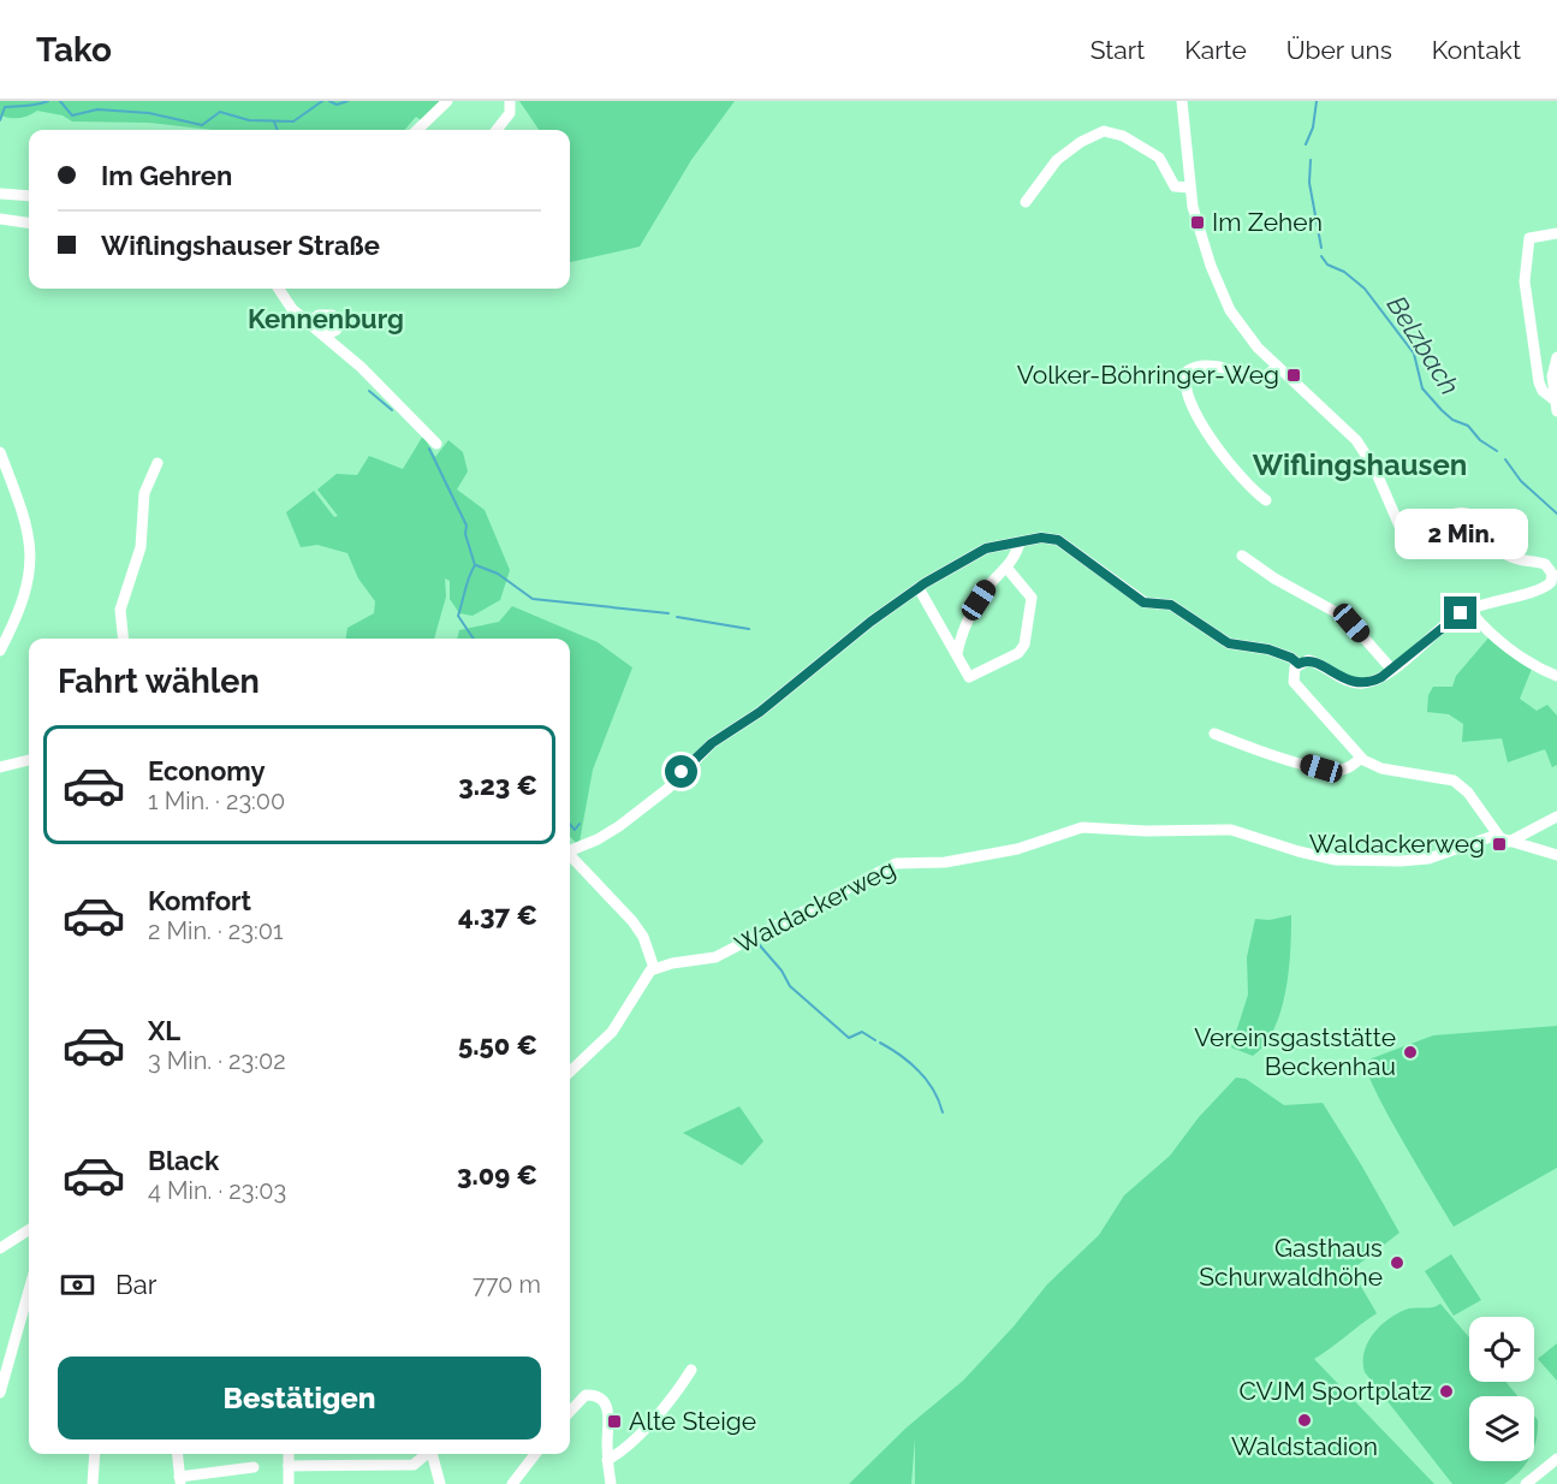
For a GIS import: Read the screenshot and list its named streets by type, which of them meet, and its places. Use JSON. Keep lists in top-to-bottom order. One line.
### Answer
{"streets":{"street":["Waldackerweg"]},"districts":["Kennenburg","Wiflingshausen"],"water":["Belzbach"],"places":{"transit":["Im Zehen","Volker-Böhringer-Weg","Waldackerweg","Alte Steige"],"other":["Vereinsgaststätte Beckenhau","Gasthaus Schurwaldhöhe","CVJM Sportplatz","Waldstadion"]},"page":{"header":"Tako","nav":["Start","Karte","Über uns","Kontakt"],"banner":["Im Gehren","Wiflingshauser Straße"],"bubble":"2 Min.","heading":"Fahrt wählen","list":[{"name":"Economy","note":"1 Min. · 23:00","value":"3.23 €"},{"name":"Komfort","note":"2 Min. · 23:01","value":"4.37 €"},{"name":"XL","note":"3 Min. · 23:02","value":"5.50 €"},{"name":"Black","note":"4 Min. · 23:03","value":"3.09 €"}],"pay":["Bar","770 m"],"buttons":"Bestätigen"}}
